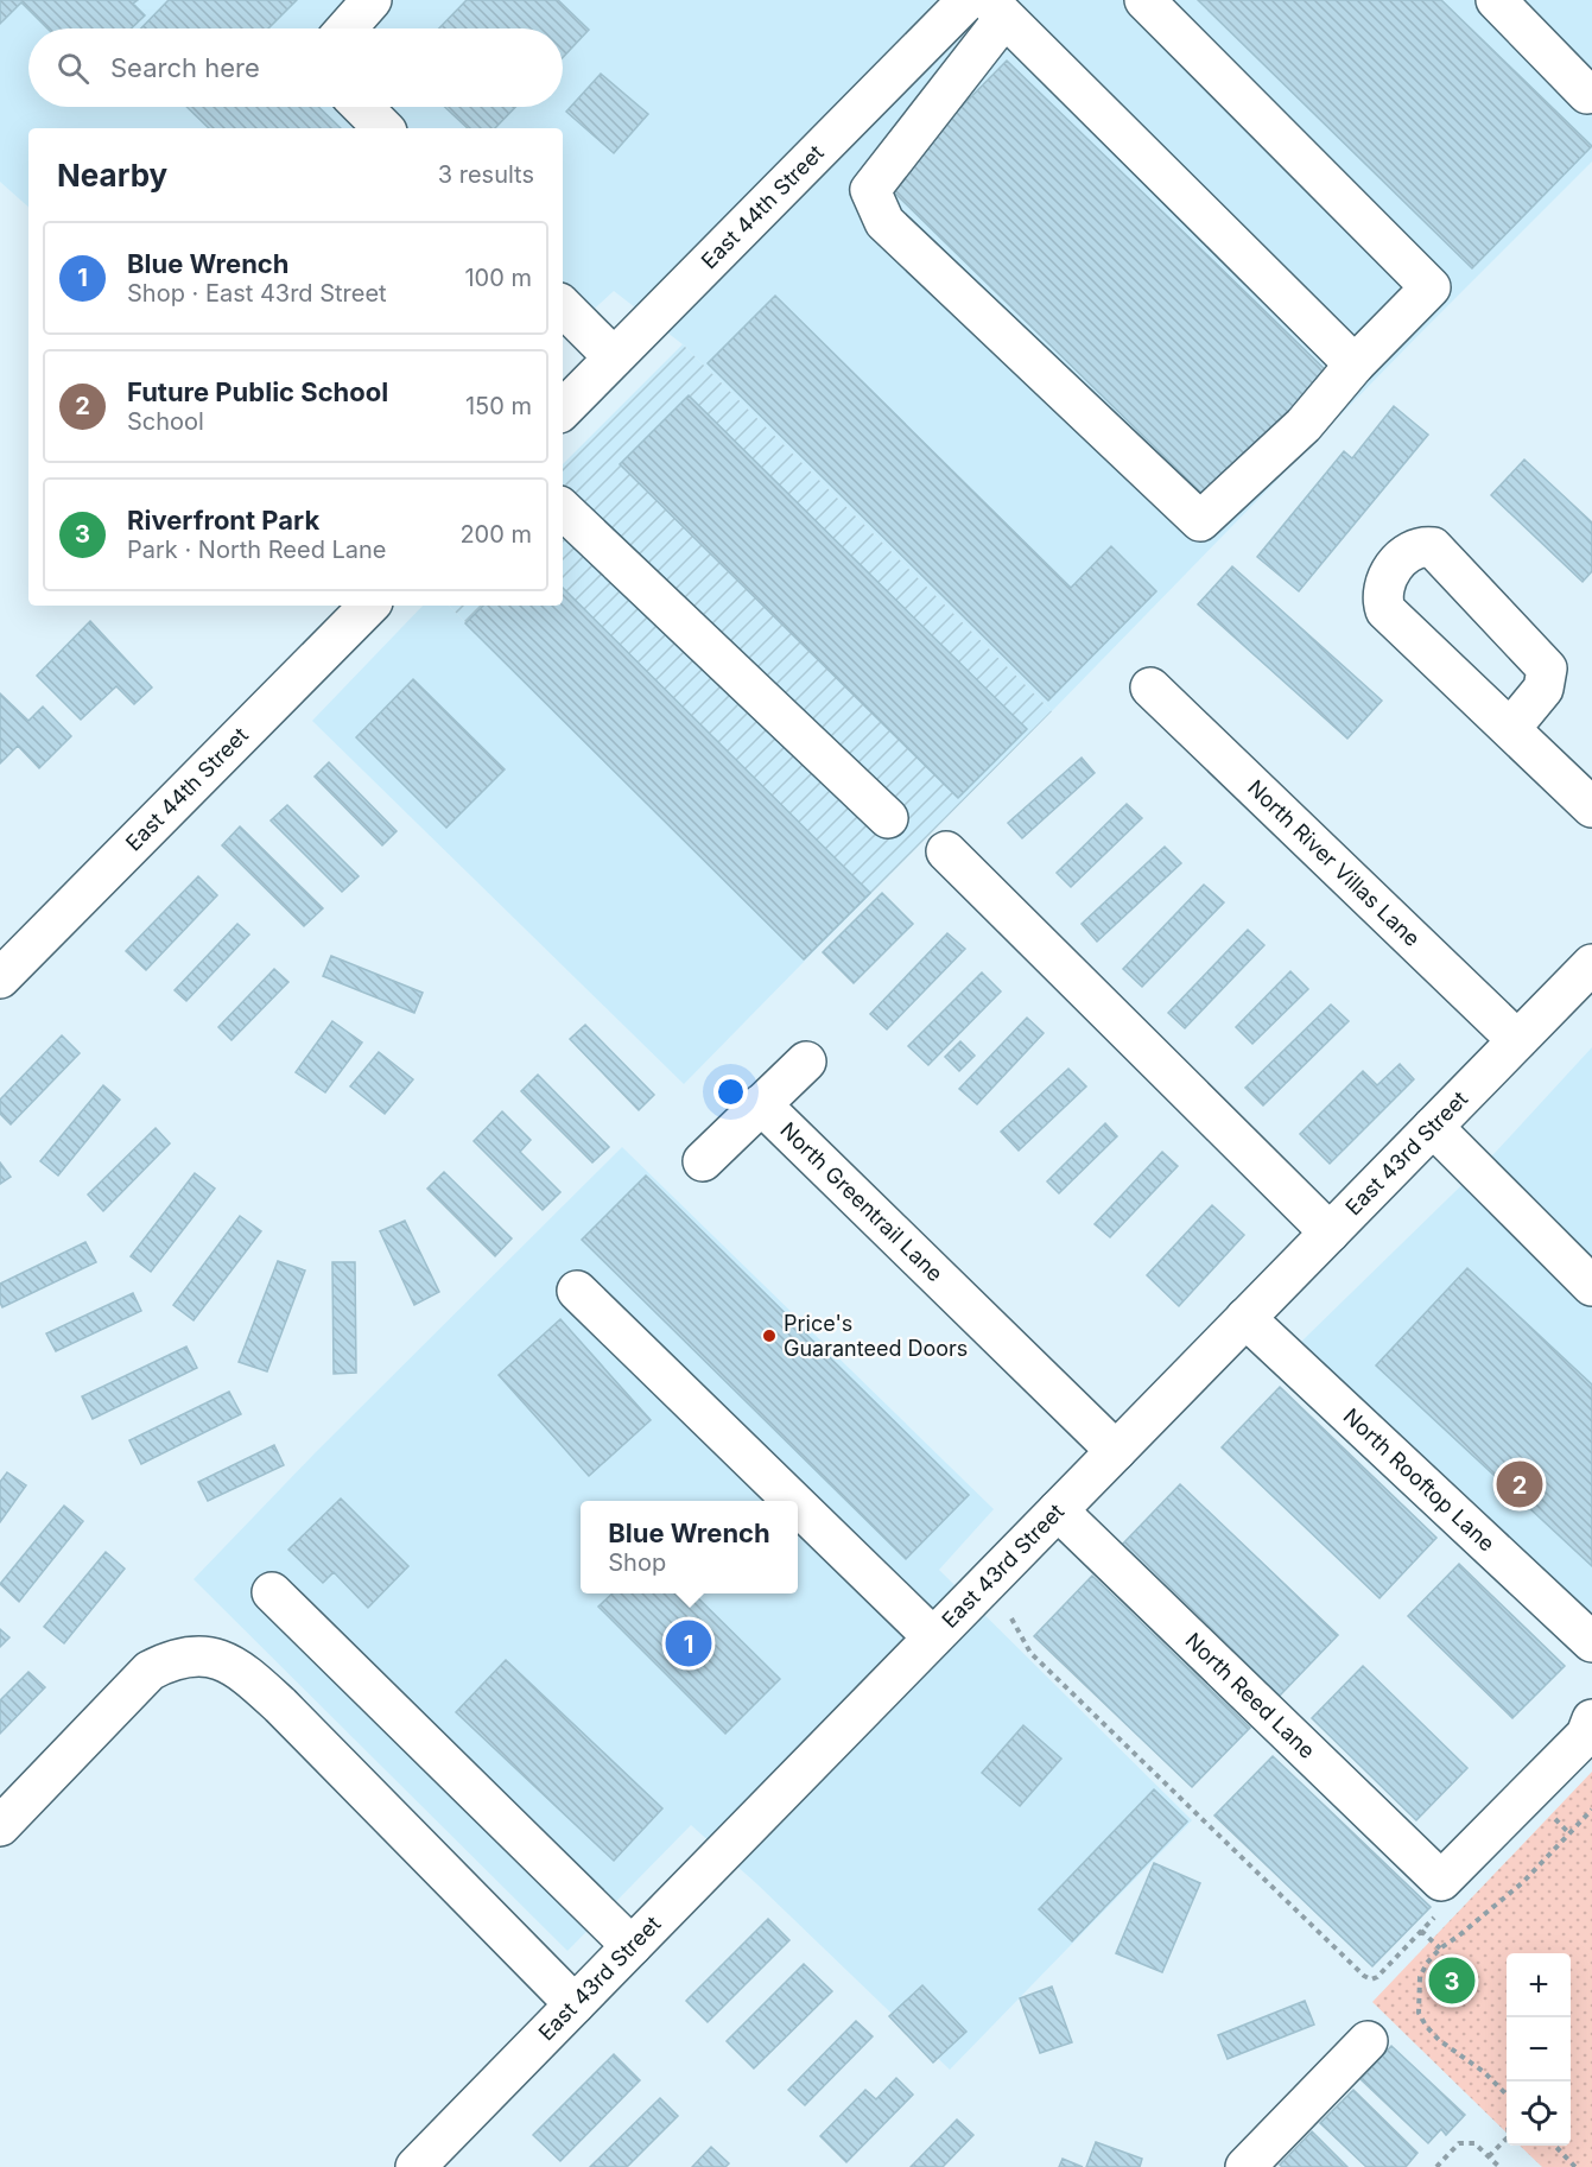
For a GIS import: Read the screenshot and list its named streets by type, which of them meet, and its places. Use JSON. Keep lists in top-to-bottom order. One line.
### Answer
{"streets":{"street":["East 44th Street","North River Villas Lane","East 43rd Street","North Greentrail Lane","North Rooftop Lane","North Reed Lane"]},"crossings":[["North River Villas Lane","East 43rd Street"],["East 43rd Street","North Greentrail Lane"],["East 43rd Street","North Rooftop Lane"],["East 43rd Street","North Reed Lane"]],"places":["Price's Guaranteed Doors"],"page":{"search":"Search here","heading":["Nearby","3 results"],"list":[{"mark":"1","name":"Blue Wrench","note":"Shop · East 43rd Street","value":"100 m"},{"mark":"2","name":"Future Public School","note":"School","value":"150 m"},{"mark":"3","name":"Riverfront Park","note":"Park · North Reed Lane","value":"200 m"}],"pins":["2","1","3"],"popup":["Blue Wrench","Shop"],"map_buttons":["+","−"]}}
